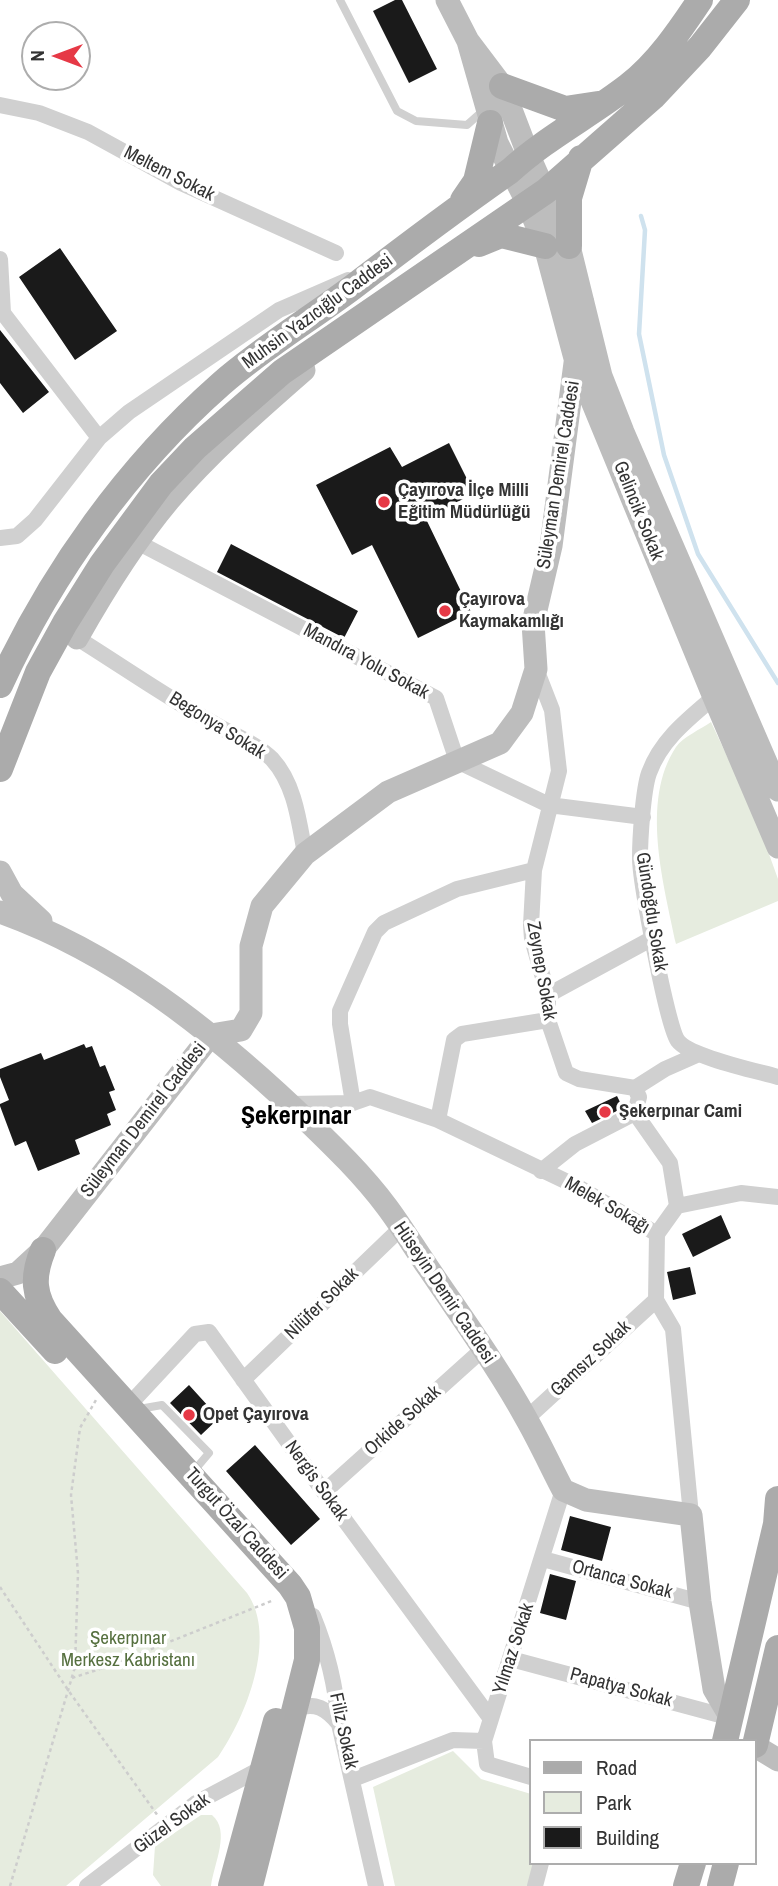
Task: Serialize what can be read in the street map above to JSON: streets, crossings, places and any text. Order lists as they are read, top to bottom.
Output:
{
  "streets": {
    "main road": ["Muhsin Yazıcığlu Caddesi", "Turgut Özal Caddesi"],
    "street": [
      "Meltem Sokak",
      "Süleyman Demirel Caddesi",
      "Gelincik Sokak",
      "Mandıra Yolu Sokak",
      "Begonya Sokak",
      "Gündoğdu Sokak",
      "Zeynep Sokak",
      "Melek Sokağı",
      "Hüseyin Demir Caddesi",
      "Nilüfer Sokak",
      "Gamsız Sokak",
      "Orkide Sokak",
      "Nergis Sokak",
      "Ortanca Sokak",
      "Yılmaz Sokak",
      "Papatya Sokak",
      "Filiz Sokak",
      "Güzel Sokak"
    ]
  },
  "crossings": [
    ["Muhsin Yazıcığlu Caddesi", "Gelincik Sokak"],
    ["Muhsin Yazıcığlu Caddesi", "Mandıra Yolu Sokak"],
    ["Muhsin Yazıcığlu Caddesi", "Begonya Sokak"],
    ["Süleyman Demirel Caddesi", "Gelincik Sokak"],
    ["Süleyman Demirel Caddesi", "Mandıra Yolu Sokak"],
    ["Süleyman Demirel Caddesi", "Begonya Sokak"],
    ["Süleyman Demirel Caddesi", "Zeynep Sokak"],
    ["Süleyman Demirel Caddesi", "Hüseyin Demir Caddesi"],
    ["Süleyman Demirel Caddesi", "Turgut Özal Caddesi"],
    ["Gelincik Sokak", "Gündoğdu Sokak"],
    ["Melek Sokağı", "Hüseyin Demir Caddesi"],
    ["Melek Sokağı", "Gamsız Sokak"],
    ["Hüseyin Demir Caddesi", "Nilüfer Sokak"],
    ["Hüseyin Demir Caddesi", "Gamsız Sokak"],
    ["Hüseyin Demir Caddesi", "Orkide Sokak"],
    ["Hüseyin Demir Caddesi", "Yılmaz Sokak"],
    ["Nilüfer Sokak", "Nergis Sokak"],
    ["Orkide Sokak", "Nergis Sokak"],
    ["Nergis Sokak", "Turgut Özal Caddesi"],
    ["Nergis Sokak", "Yılmaz Sokak"],
    ["Turgut Özal Caddesi", "Filiz Sokak"],
    ["Turgut Özal Caddesi", "Güzel Sokak"],
    ["Ortanca Sokak", "Yılmaz Sokak"],
    ["Yılmaz Sokak", "Papatya Sokak"]
  ],
  "districts": ["Şekerpınar"],
  "parks": ["Şekerpınar Merkesz Kabristanı"],
  "places": [
    "Çayırova İlçe Milli Eğitim Müdürlüğü",
    "Çayırova Kaymakamlığı",
    "Şekerpınar Cami",
    "Opet Çayırova"
  ],
  "legend": ["Road", "Park", "Building"],
  "north": "left"
}
